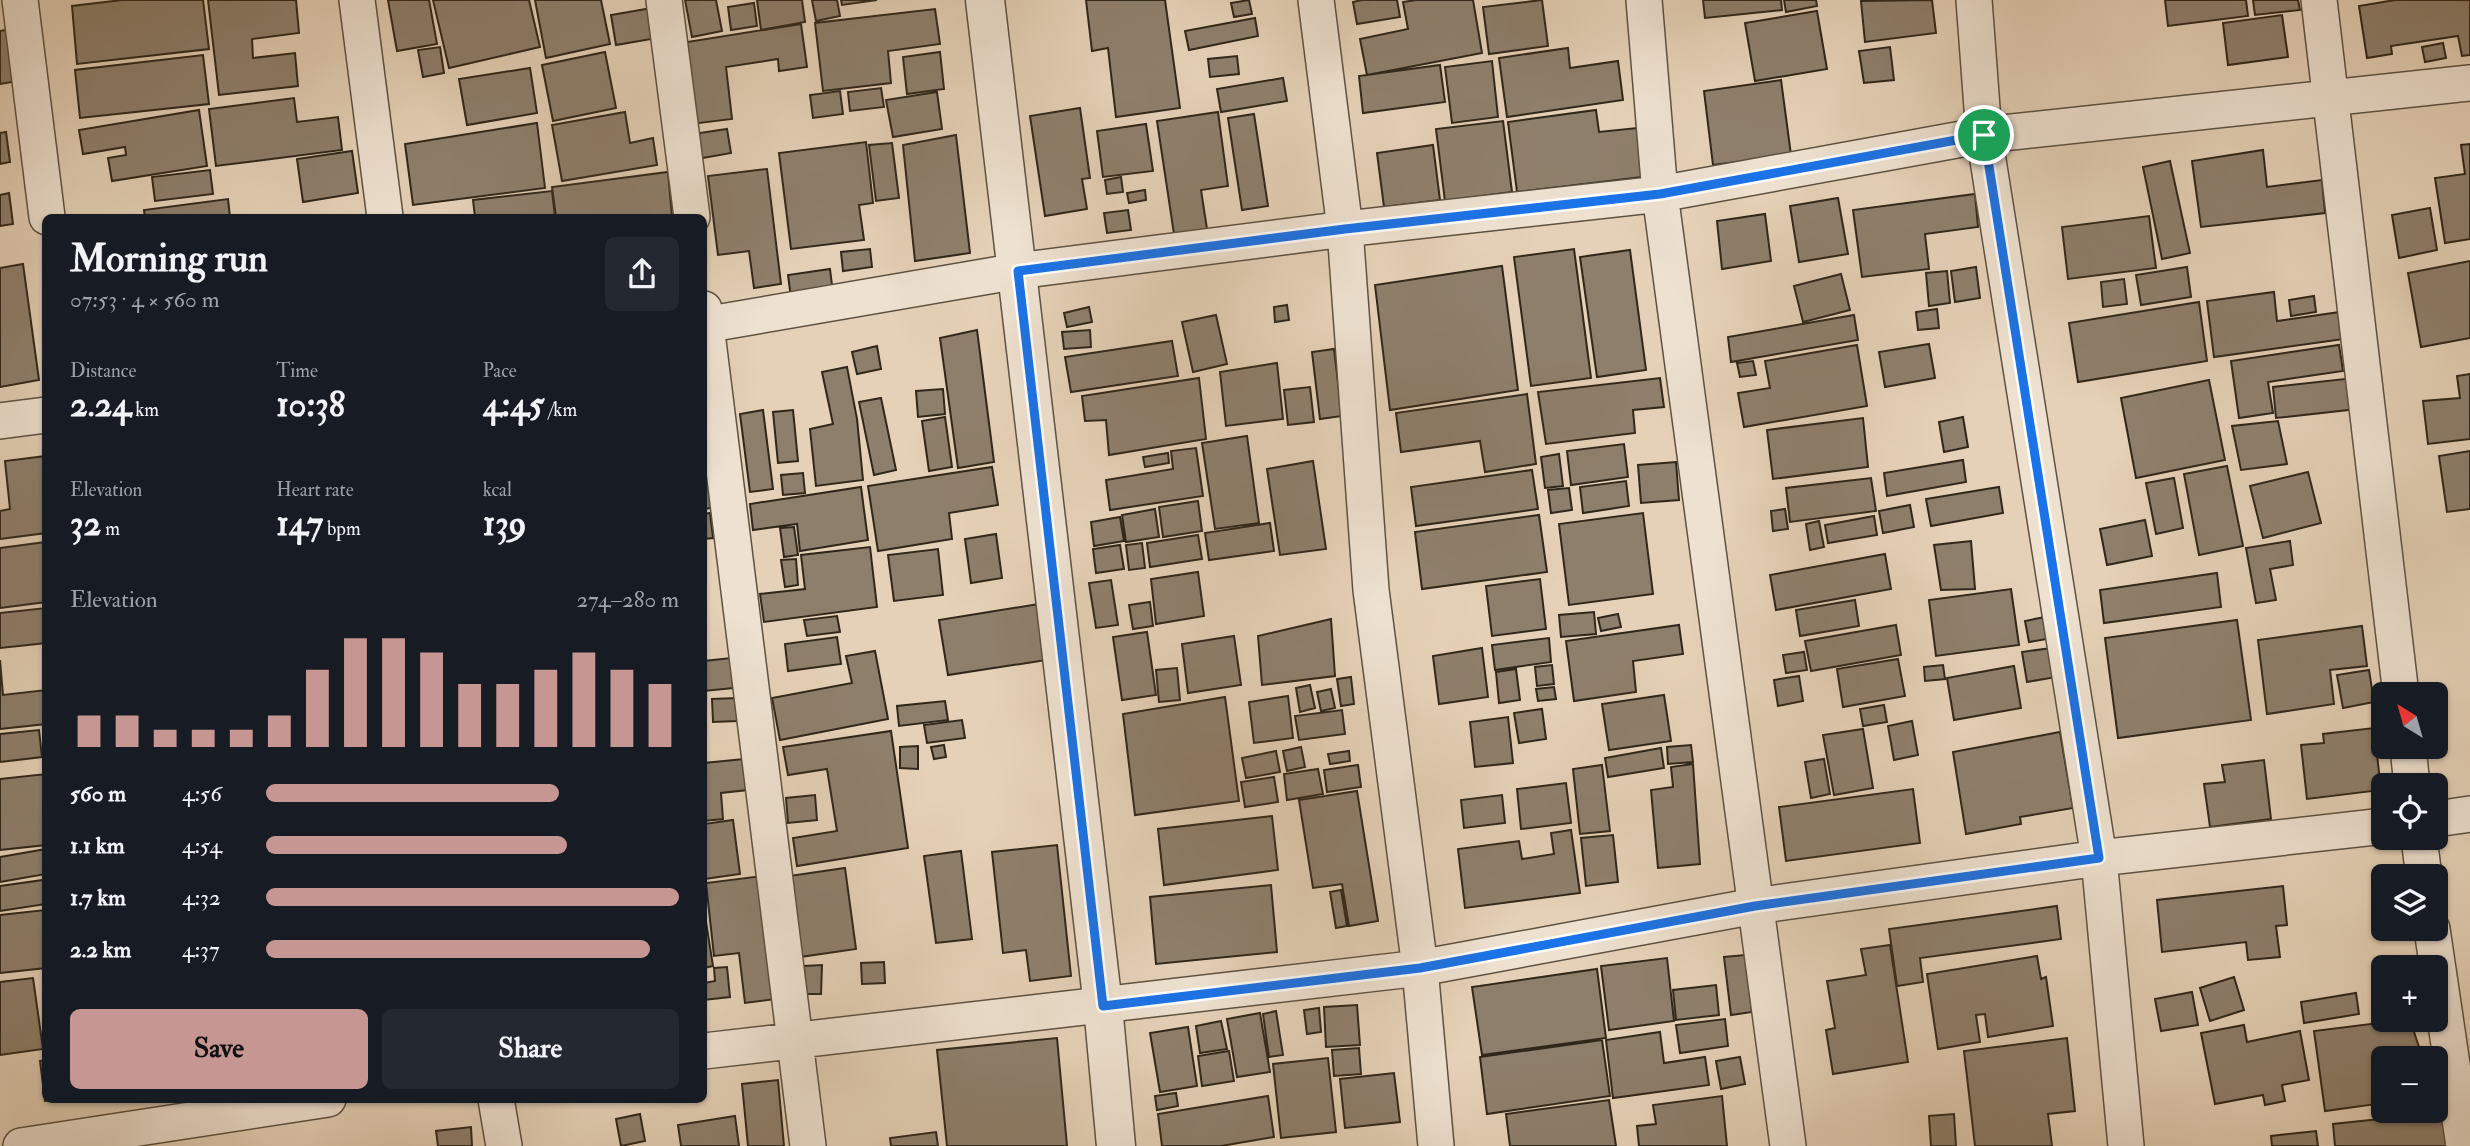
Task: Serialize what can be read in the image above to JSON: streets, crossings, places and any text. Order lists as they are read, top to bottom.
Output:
{
  "north": "top left",
  "page": {
    "heading": ["Morning run", "07:53 · 4 × 560 m"],
    "stats": [
      ["Distance", "2.24 km"],
      ["Time", "10:38"],
      ["Pace", "4:45 /km"],
      ["Elevation", "32 m"],
      ["Heart rate", "147 bpm"],
      ["kcal", "139"]
    ],
    "chart": ["Elevation", "274–280 m"],
    "map_buttons": ["+", "−"],
    "list": [
      {
        "name": "560 m",
        "note": "4:56"
      },
      {
        "name": "1.1 km",
        "note": "4:54"
      },
      {
        "name": "1.7 km",
        "note": "4:32"
      },
      {
        "name": "2.2 km",
        "note": "4:37"
      }
    ],
    "buttons": ["Save", "Share"]
  }
}
